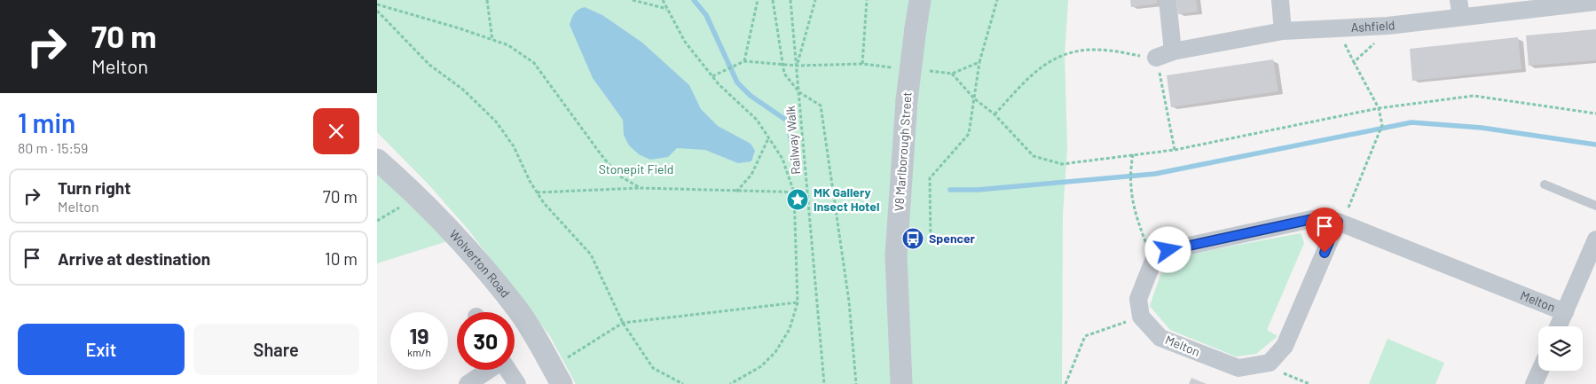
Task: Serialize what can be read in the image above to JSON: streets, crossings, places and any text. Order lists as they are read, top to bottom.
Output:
{
  "streets": {
    "street": [
      "Ashfield",
      "V8 Marlborough Street",
      "Wolverton Road",
      "Melton"
    ],
    "path": ["Railway Walk"]
  },
  "parks": ["Stonepit Field"],
  "places": {
    "place": ["MK Gallery Insect Hotel"],
    "bus stop": ["Spencer"]
  },
  "page": {
    "turn": ["70 m", "Melton"],
    "heading": ["1 min", "80 m · 15:59"],
    "list": [
      {
        "name": "Turn right",
        "note": "Melton",
        "value": "70 m"
      },
      {
        "name": "Arrive at destination",
        "value": "10 m"
      }
    ],
    "speed": "19 km/h",
    "limit": "30",
    "buttons": ["Exit", "Share"]
  }
}
